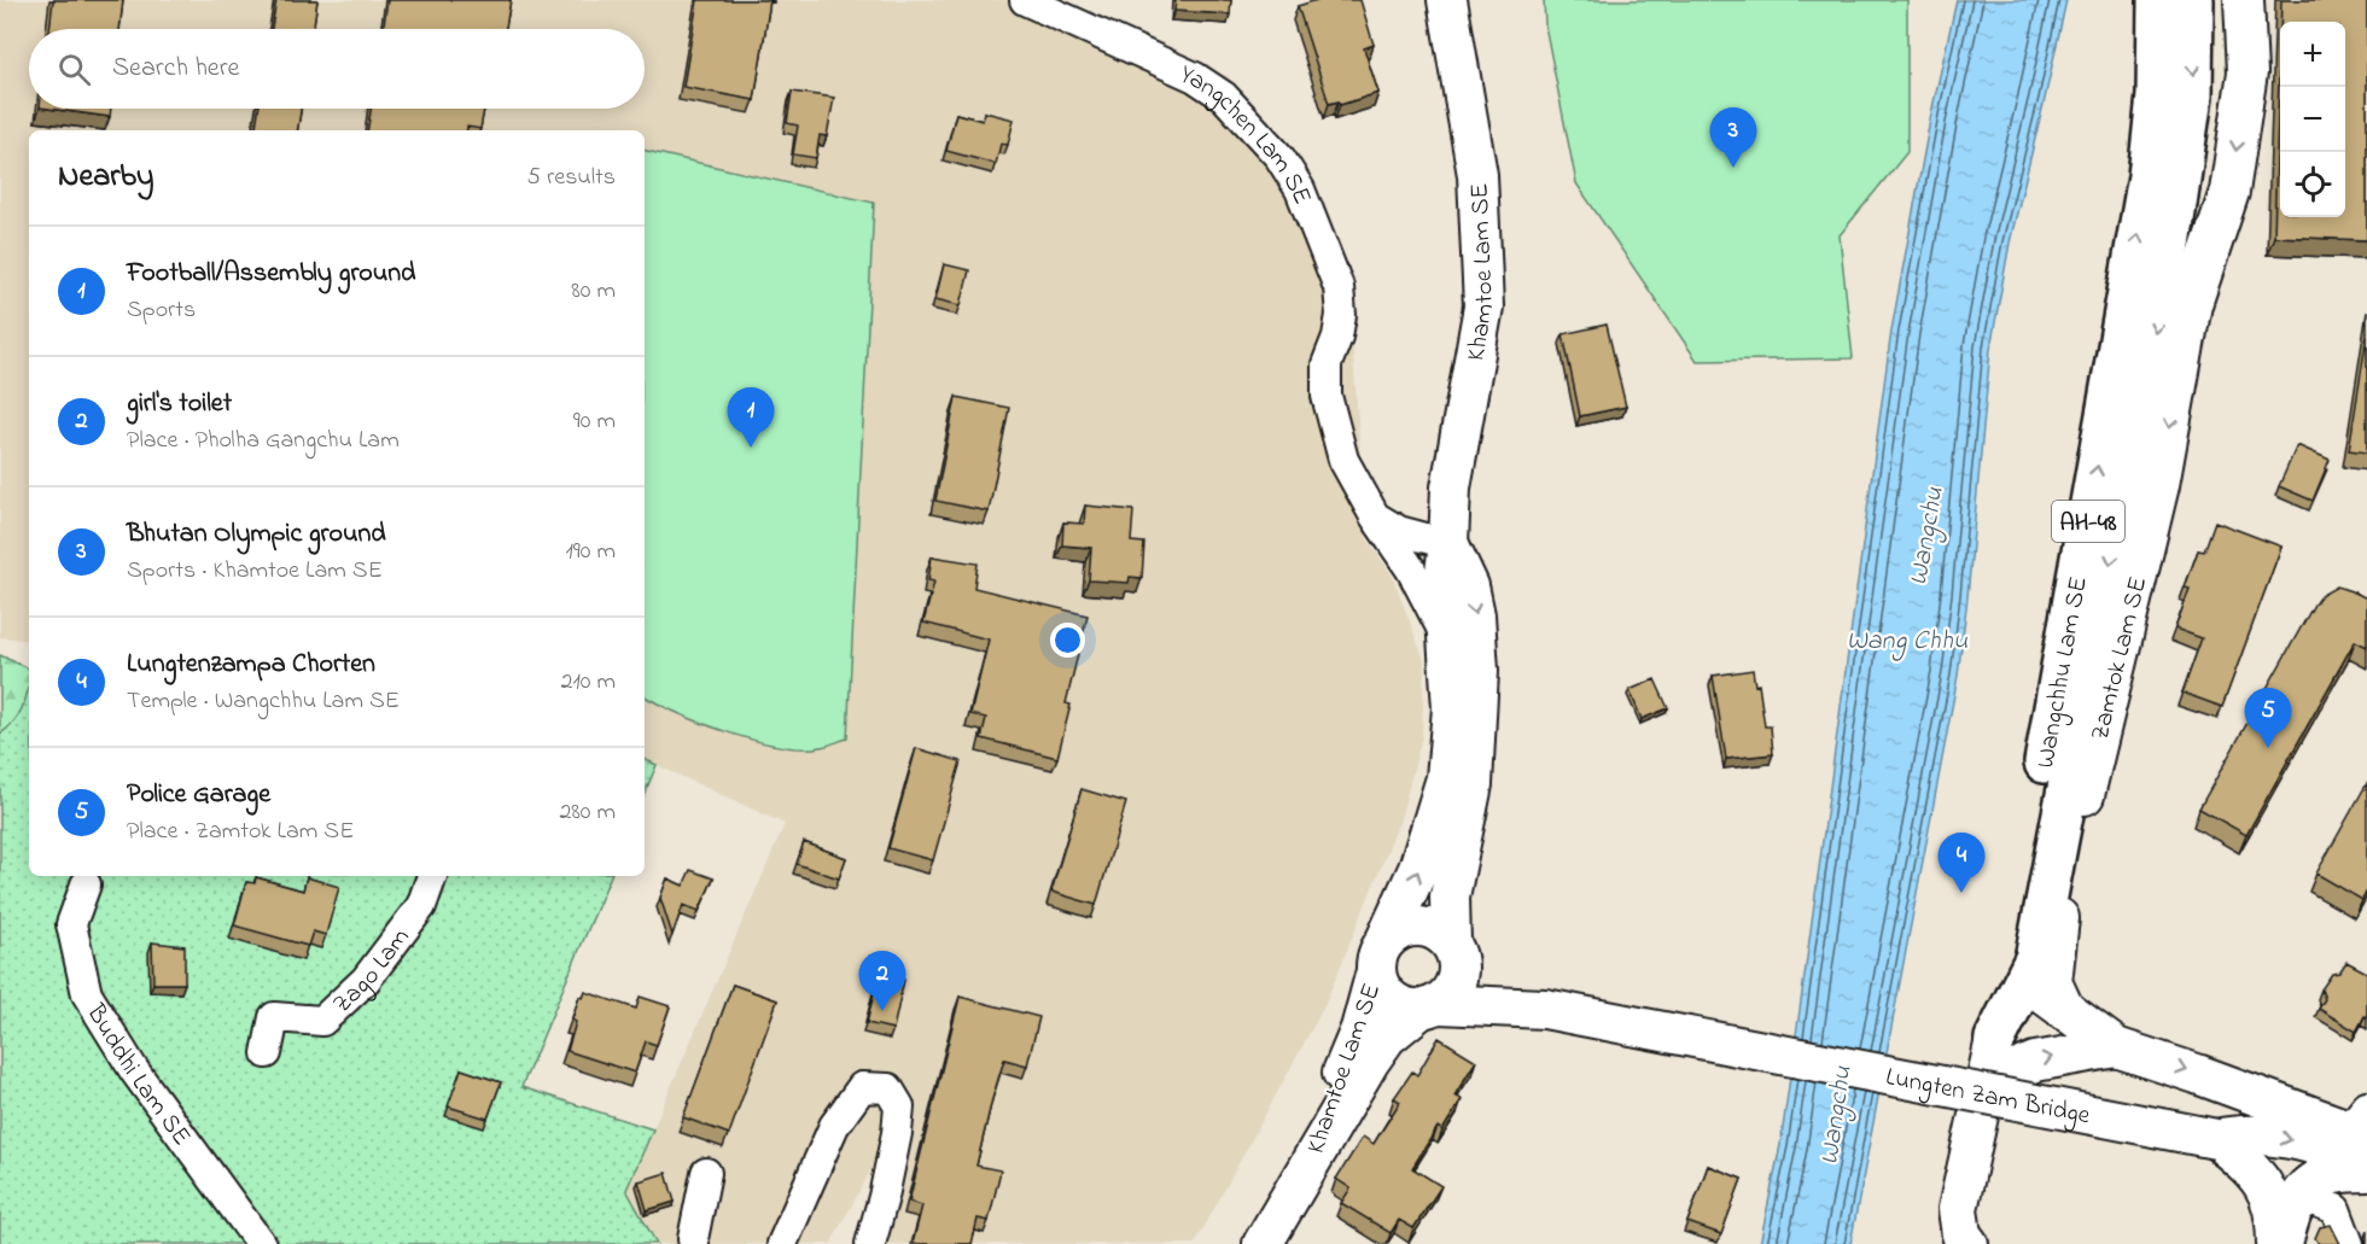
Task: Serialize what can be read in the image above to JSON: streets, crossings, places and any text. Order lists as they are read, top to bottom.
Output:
{
  "streets": {
    "highway": ["AH-48", "Wangchhu Lam SE"],
    "main road": ["Khamtoe Lam SE", "Zamtok Lam SE", "Lungten Zam Bridge"],
    "street": ["Yangchen Lam SE", "Zago Lam", "Buddhi Lam SE"]
  },
  "crossings": [
    ["Zamtok Lam SE", "Wangchhu Lam SE"]
  ],
  "one_way": ["Zamtok Lam SE"],
  "water": ["Wangchu", "Wang Chhu"],
  "page": {
    "map_buttons": ["+", "−"],
    "search": "Search here",
    "pins": [
      "3",
      "1",
      "5",
      "4",
      "2"
    ],
    "heading": ["Nearby", "5 results"],
    "list": [
      {
        "mark": "1",
        "name": "Football/Assembly ground",
        "note": "Sports",
        "value": "80 m"
      },
      {
        "mark": "2",
        "name": "girl's toilet",
        "note": "Place · Pholha Gangchu Lam",
        "value": "90 m"
      },
      {
        "mark": "3",
        "name": "Bhutan Olympic ground",
        "note": "Sports · Khamtoe Lam SE",
        "value": "190 m"
      },
      {
        "mark": "4",
        "name": "Lungtenzampa Chorten",
        "note": "Temple · Wangchhu Lam SE",
        "value": "210 m"
      },
      {
        "mark": "5",
        "name": "Police Garage",
        "note": "Place · Zamtok Lam SE",
        "value": "280 m"
      }
    ]
  }
}
